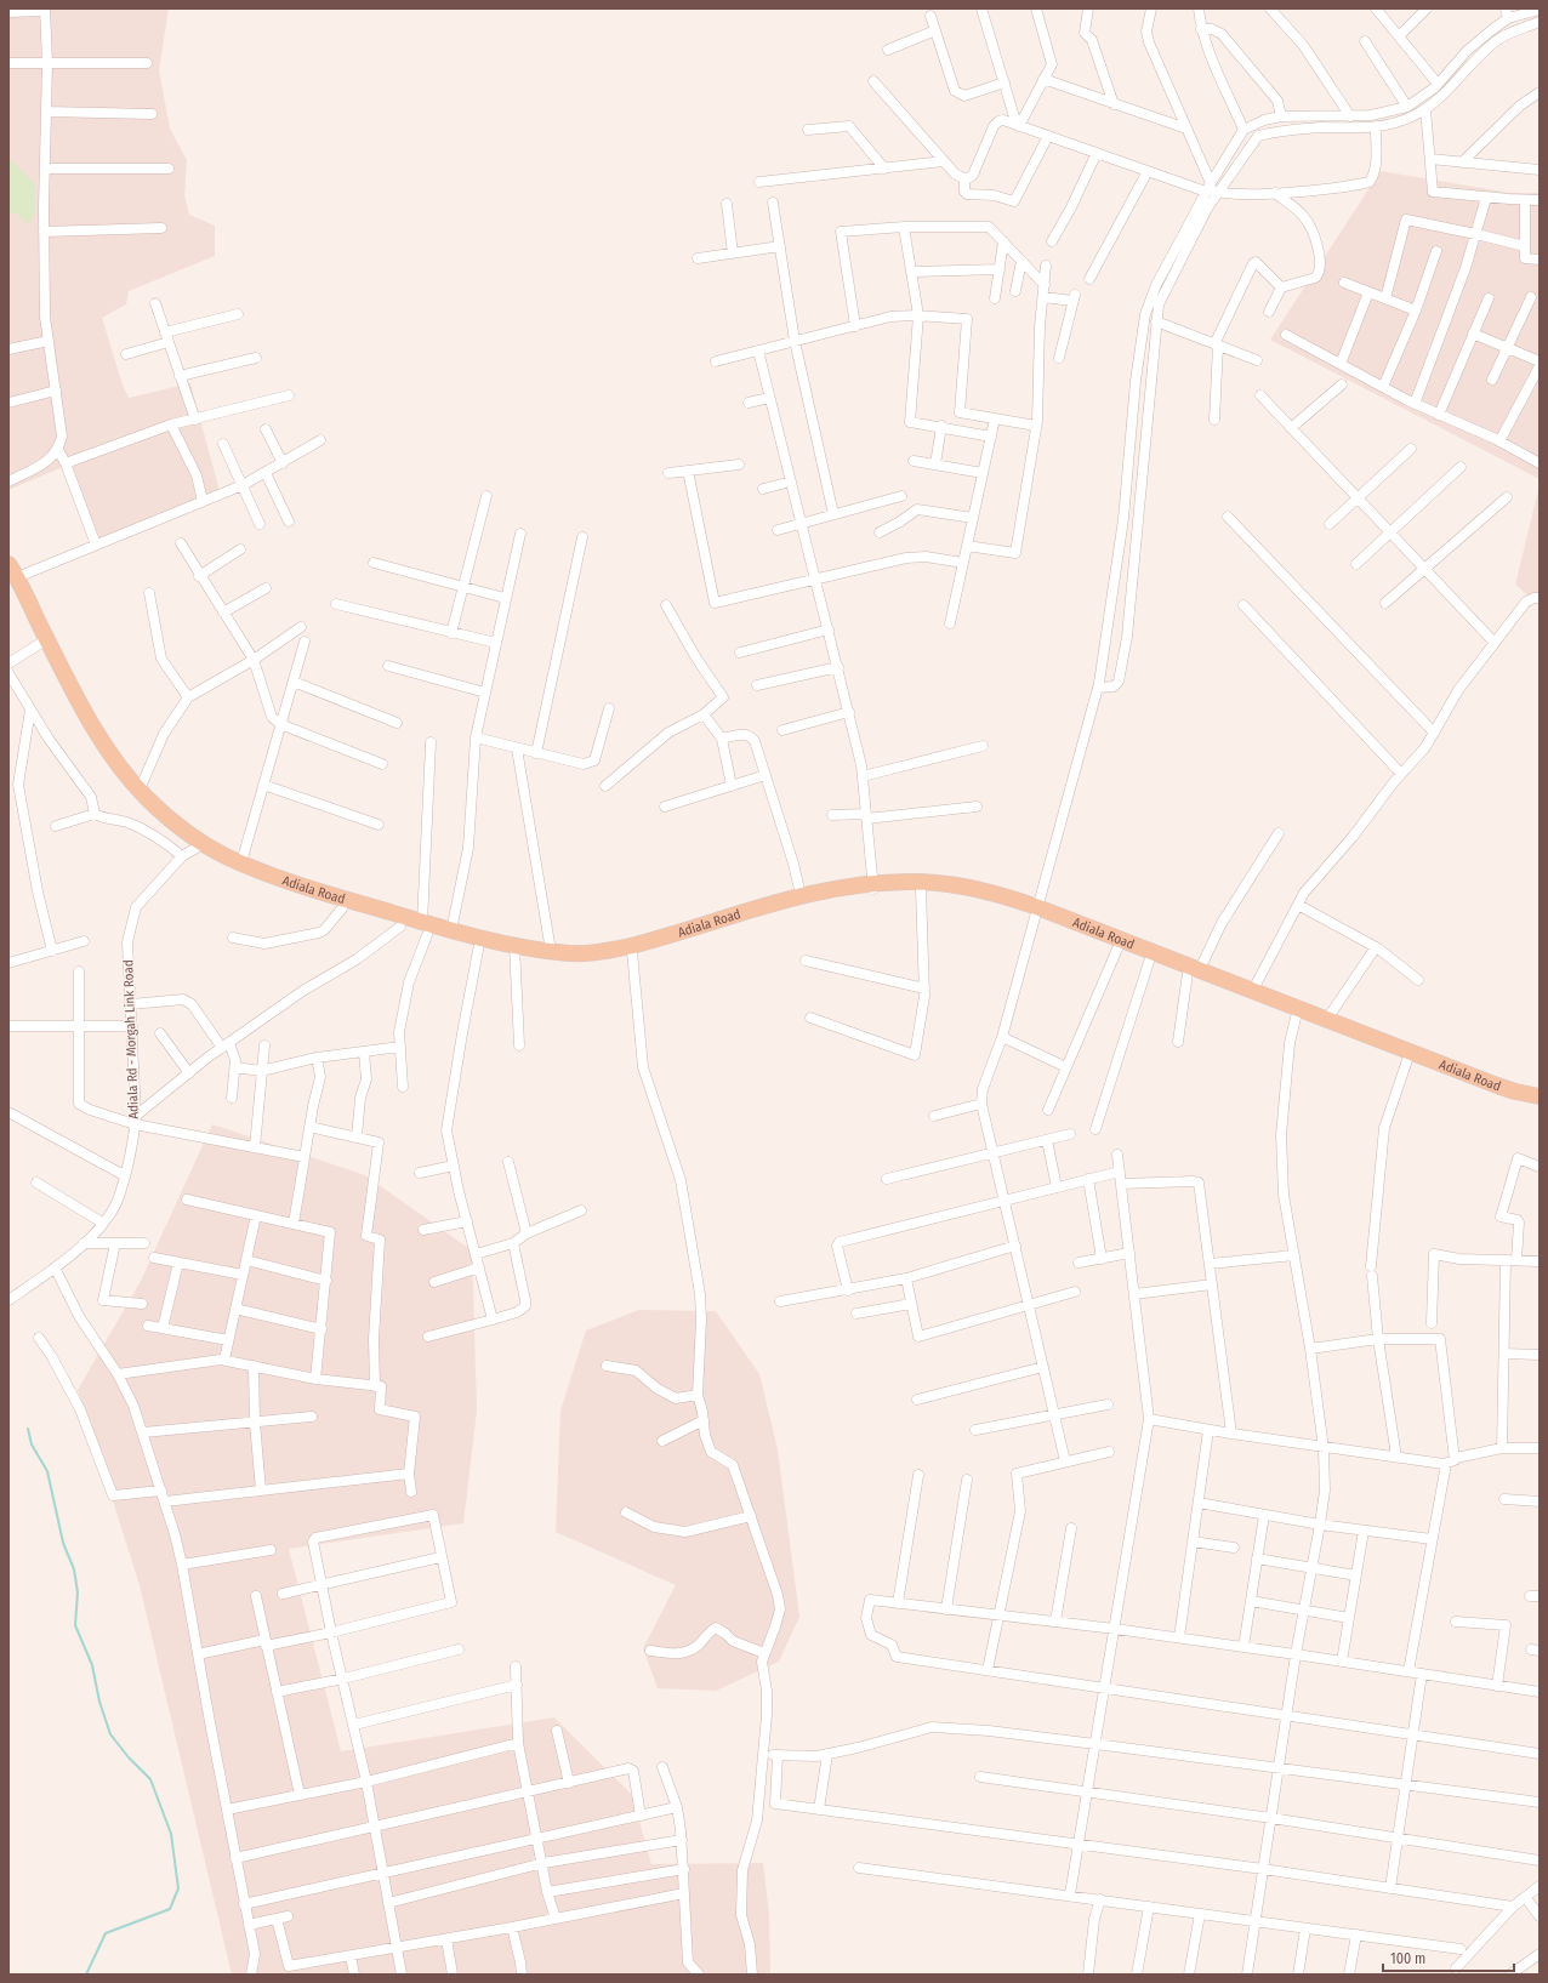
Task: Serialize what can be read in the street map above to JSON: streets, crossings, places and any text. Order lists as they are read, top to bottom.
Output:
{
  "streets": {
    "main road": ["Adiala Road"],
    "street": ["Adiala Rd - Morgah Link Road"]
  },
  "crossings": [
    ["Adiala Road", "Adiala Rd - Morgah Link Road"]
  ],
  "scale_bar": "100 m"
}
